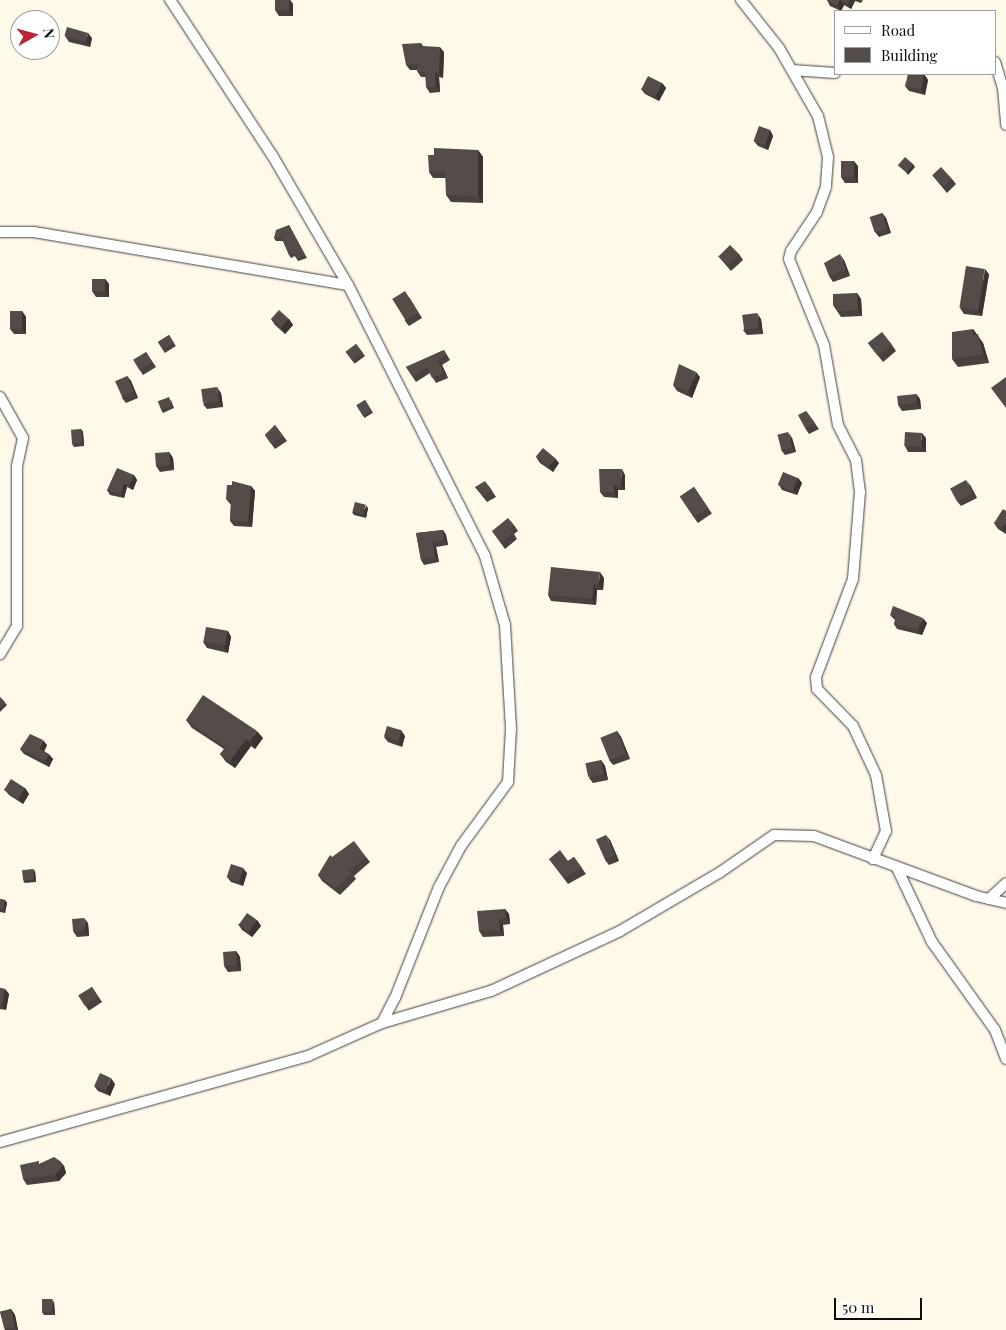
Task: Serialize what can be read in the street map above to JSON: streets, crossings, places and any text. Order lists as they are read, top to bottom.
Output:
{
  "legend": ["Road", "Building"],
  "scale_bar": "50 m",
  "north": "right"
}
